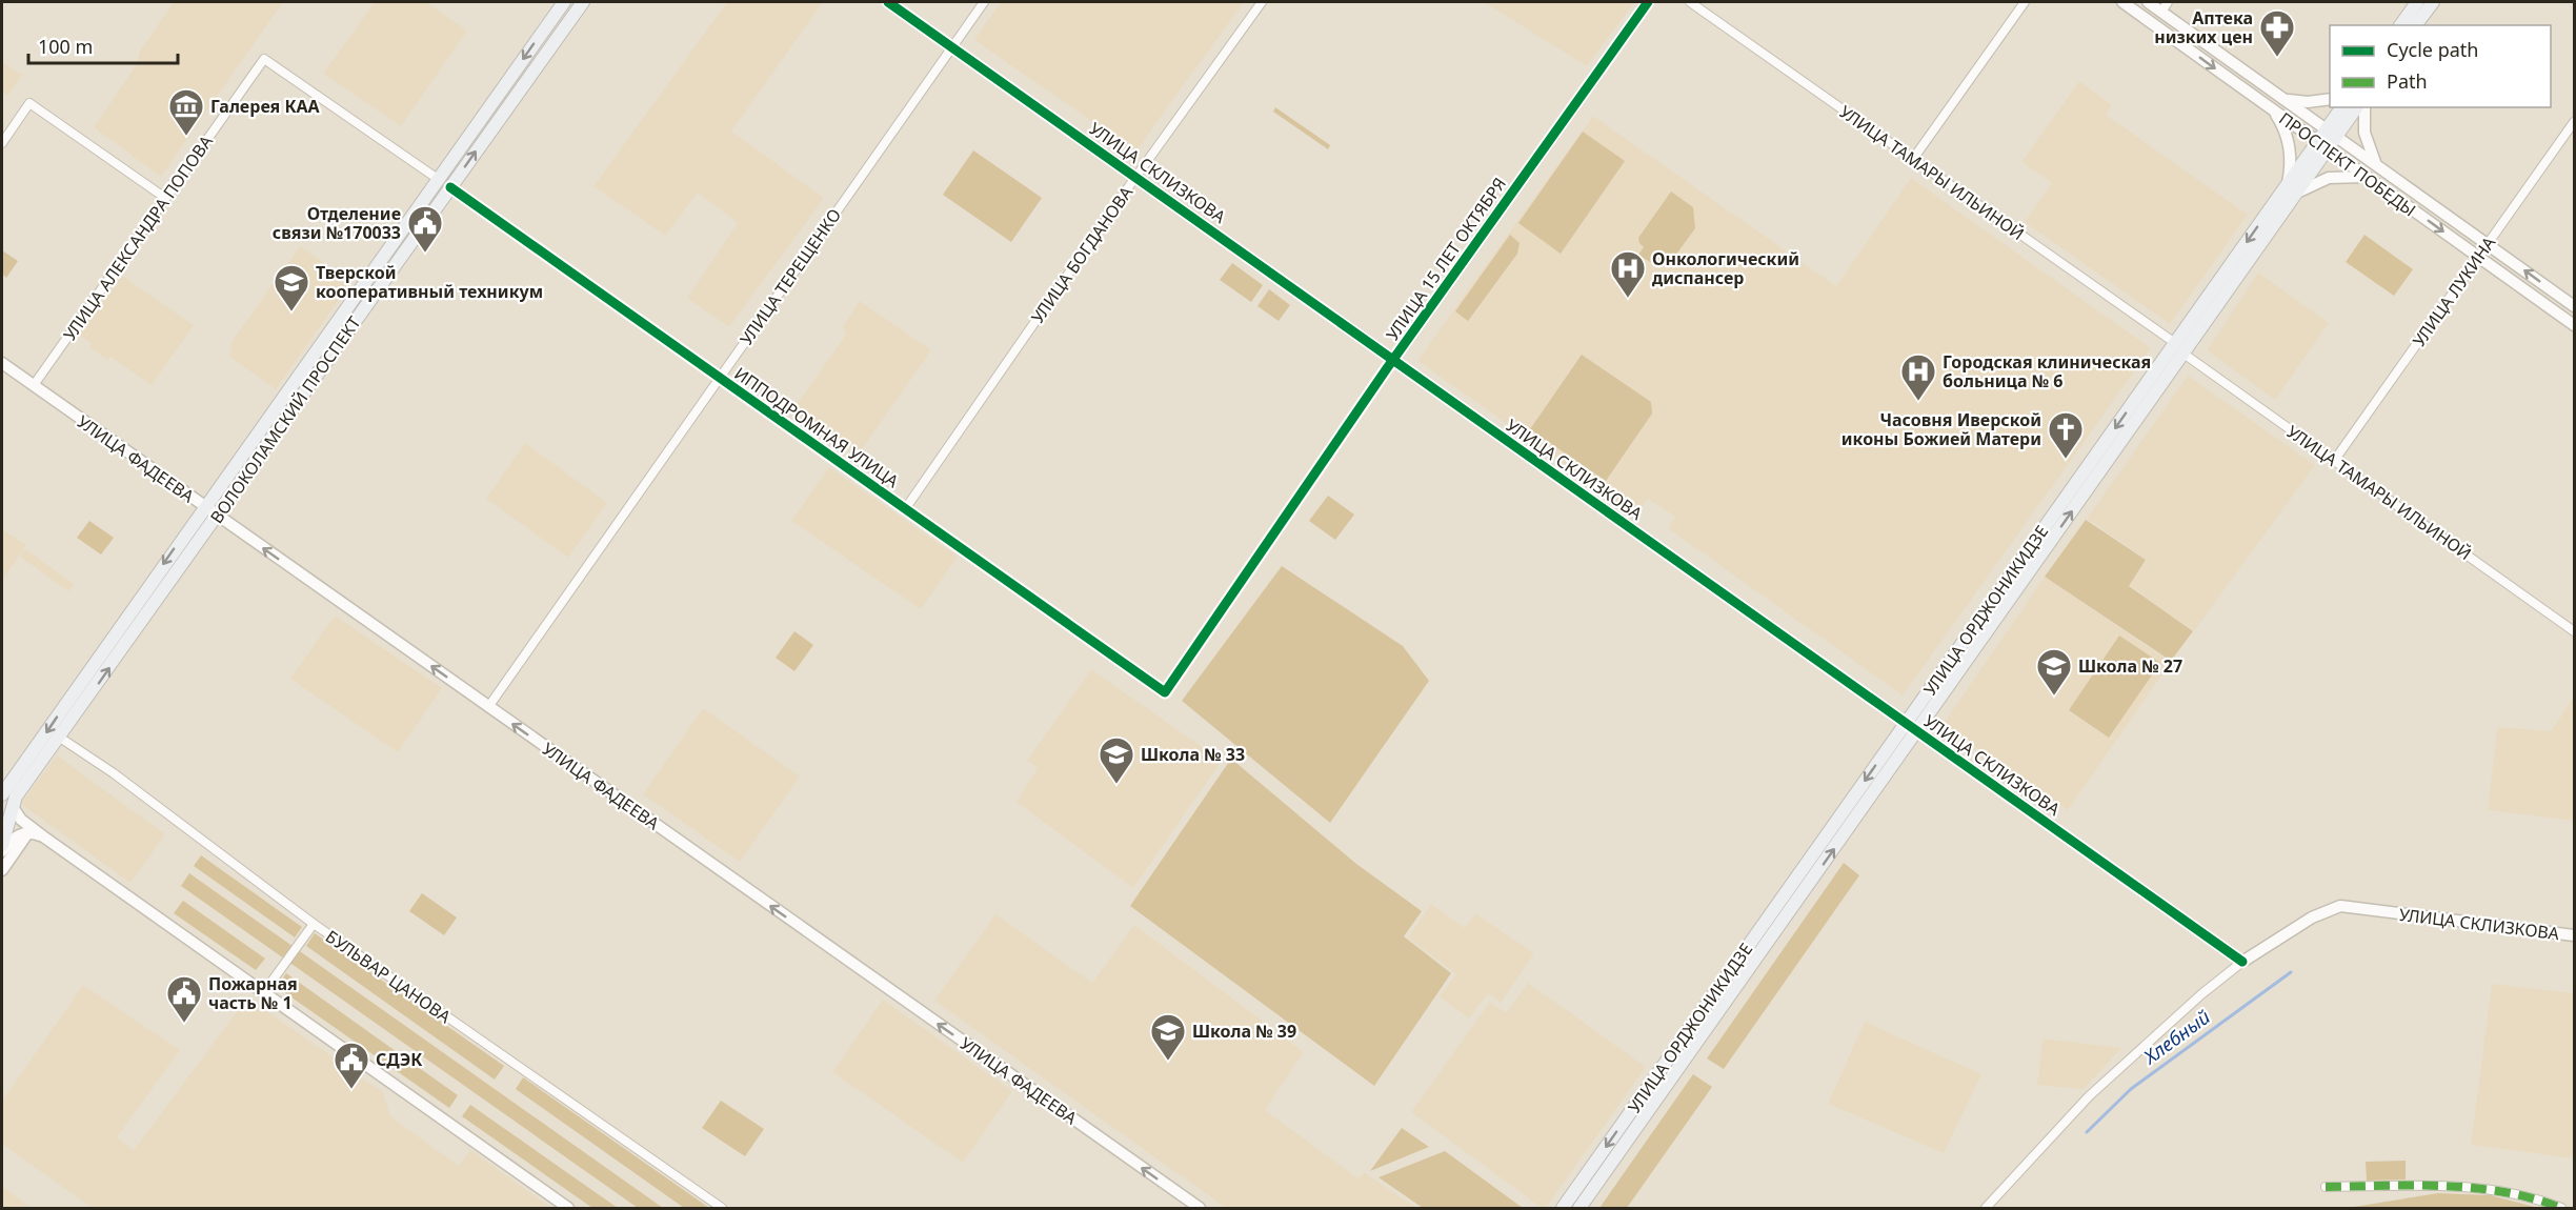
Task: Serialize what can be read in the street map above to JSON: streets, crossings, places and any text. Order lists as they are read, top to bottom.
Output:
{
  "streets": {
    "main road": ["ВОЛОКОЛАМСКИЙ ПРОСПЕКТ", "УЛИЦА ОРДЖОНИКИДЗЕ"],
    "street": [
      "ПРОСПЕКТ ПОБЕДЫ",
      "УЛИЦА СКЛИЗКОВА",
      "УЛИЦА ТАМАРЫ ИЛЬИНОЙ",
      "УЛИЦА АЛЕКСАНДРА ПОПОВА",
      "УЛИЦА БОГДАНОВА",
      "УЛИЦА 15 ЛЕТ ОКТЯБРЯ",
      "УЛИЦА ТЕРЕЩЕНКО",
      "УЛИЦА ЛУКИНА",
      "ИППОДРОМНАЯ УЛИЦА",
      "УЛИЦА ФАДЕЕВА",
      "БУЛЬВАР ЦАНОВА"
    ]
  },
  "crossings": [
    ["ПРОСПЕКТ ПОБЕДЫ", "УЛИЦА ЛУКИНА"],
    ["ПРОСПЕКТ ПОБЕДЫ", "УЛИЦА ОРДЖОНИКИДЗЕ"],
    ["УЛИЦА СКЛИЗКОВА", "УЛИЦА БОГДАНОВА"],
    ["УЛИЦА СКЛИЗКОВА", "УЛИЦА 15 ЛЕТ ОКТЯБРЯ"],
    ["УЛИЦА СКЛИЗКОВА", "УЛИЦА ТЕРЕЩЕНКО"],
    ["УЛИЦА СКЛИЗКОВА", "УЛИЦА ОРДЖОНИКИДЗЕ"],
    ["УЛИЦА ТАМАРЫ ИЛЬИНОЙ", "УЛИЦА ЛУКИНА"],
    ["УЛИЦА ТАМАРЫ ИЛЬИНОЙ", "УЛИЦА ОРДЖОНИКИДЗЕ"],
    ["УЛИЦА АЛЕКСАНДРА ПОПОВА", "ВОЛОКОЛАМСКИЙ ПРОСПЕКТ"],
    ["УЛИЦА АЛЕКСАНДРА ПОПОВА", "УЛИЦА ФАДЕЕВА"],
    ["УЛИЦА БОГДАНОВА", "ИППОДРОМНАЯ УЛИЦА"],
    ["УЛИЦА 15 ЛЕТ ОКТЯБРЯ", "ИППОДРОМНАЯ УЛИЦА"],
    ["УЛИЦА ТЕРЕЩЕНКО", "ИППОДРОМНАЯ УЛИЦА"],
    ["УЛИЦА ТЕРЕЩЕНКО", "УЛИЦА ФАДЕЕВА"],
    ["ВОЛОКОЛАМСКИЙ ПРОСПЕКТ", "ИППОДРОМНАЯ УЛИЦА"],
    ["ВОЛОКОЛАМСКИЙ ПРОСПЕКТ", "УЛИЦА ФАДЕЕВА"],
    ["ВОЛОКОЛАМСКИЙ ПРОСПЕКТ", "БУЛЬВАР ЦАНОВА"]
  ],
  "one_way": ["УЛИЦА ФАДЕЕВА"],
  "water": ["Хлебный"],
  "places": {
    "pharmacy": ["Аптека низких цен"],
    "museum": ["Галерея КАА"],
    "public building": ["Отделение связи №170033", "Пожарная часть № 1", "СДЭК"],
    "hospital": ["Онкологический диспансер", "Городская клиническая больница № 6"],
    "school or university": [
      "Тверской кооперативный техникум",
      "Школа № 27",
      "Школа № 33",
      "Школа № 39"
    ],
    "church": ["Часовня Иверской иконы Божией Матери"]
  },
  "legend": ["Cycle path", "Path"],
  "scale_bar": "100 m"
}
